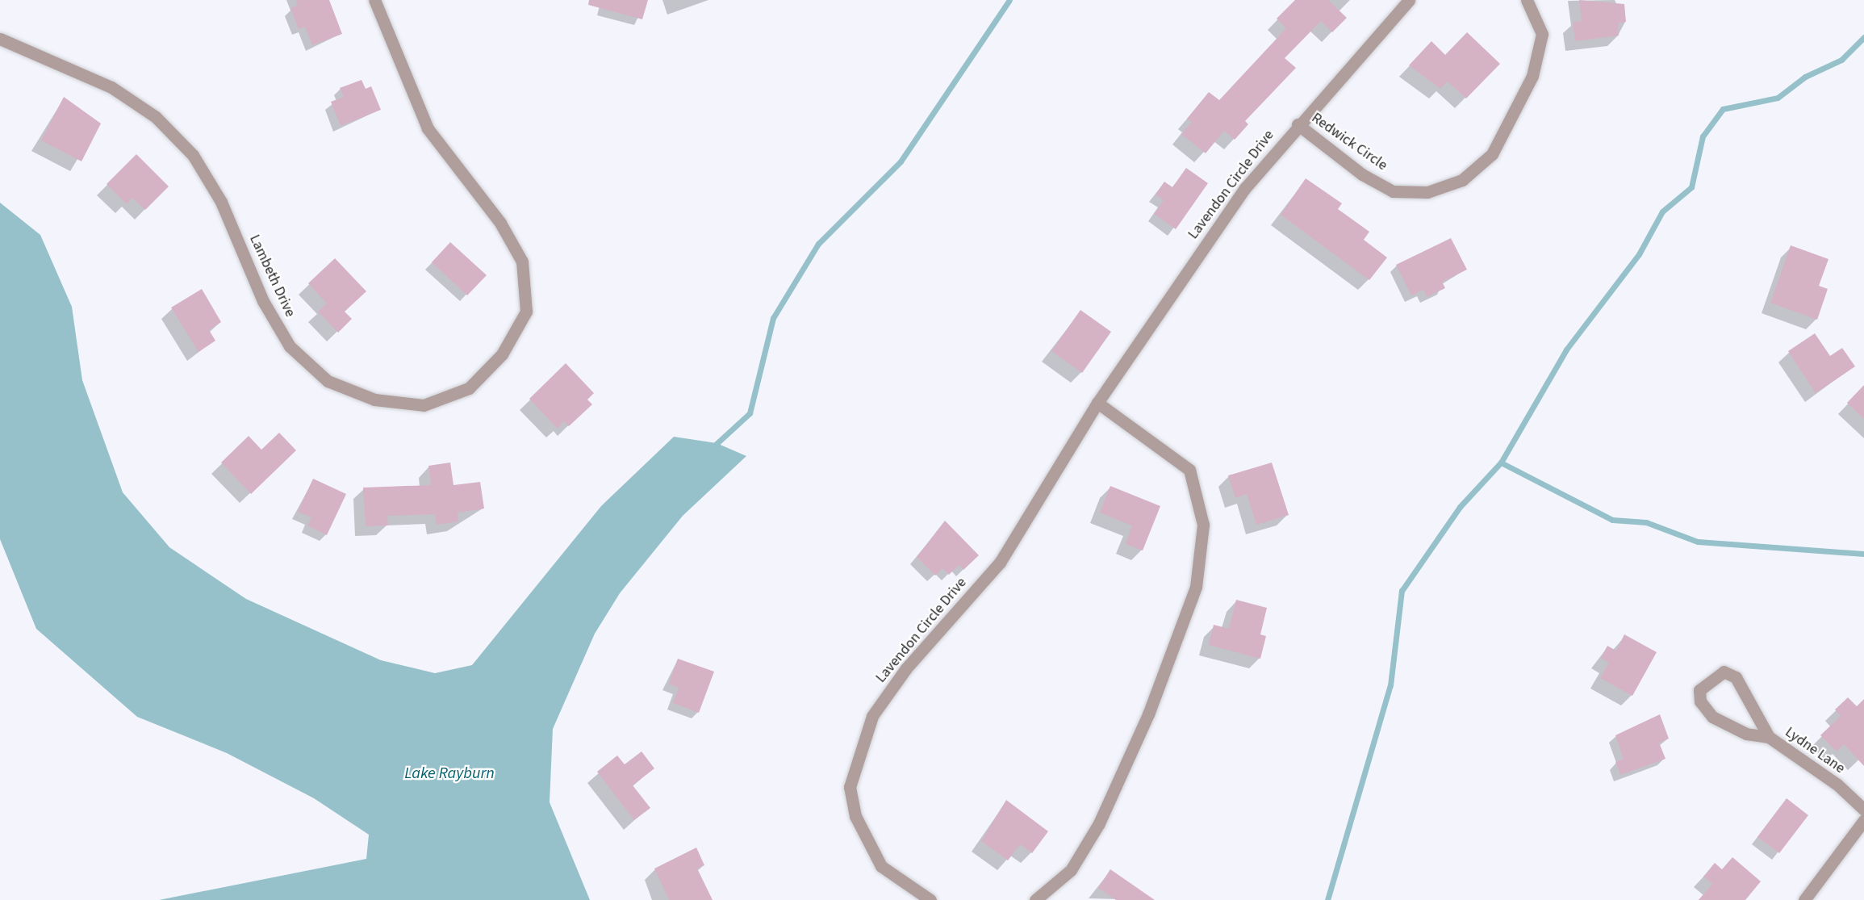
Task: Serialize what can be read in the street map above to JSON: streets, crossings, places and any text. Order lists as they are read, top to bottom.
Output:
{
  "streets": {
    "street": [
      "Redwick Circle",
      "Lavendon Circle Drive",
      "Lambeth Drive",
      "Lydne Lane"
    ]
  },
  "crossings": [
    ["Redwick Circle", "Lavendon Circle Drive"]
  ],
  "water": ["Lake Rayburn"]
}
